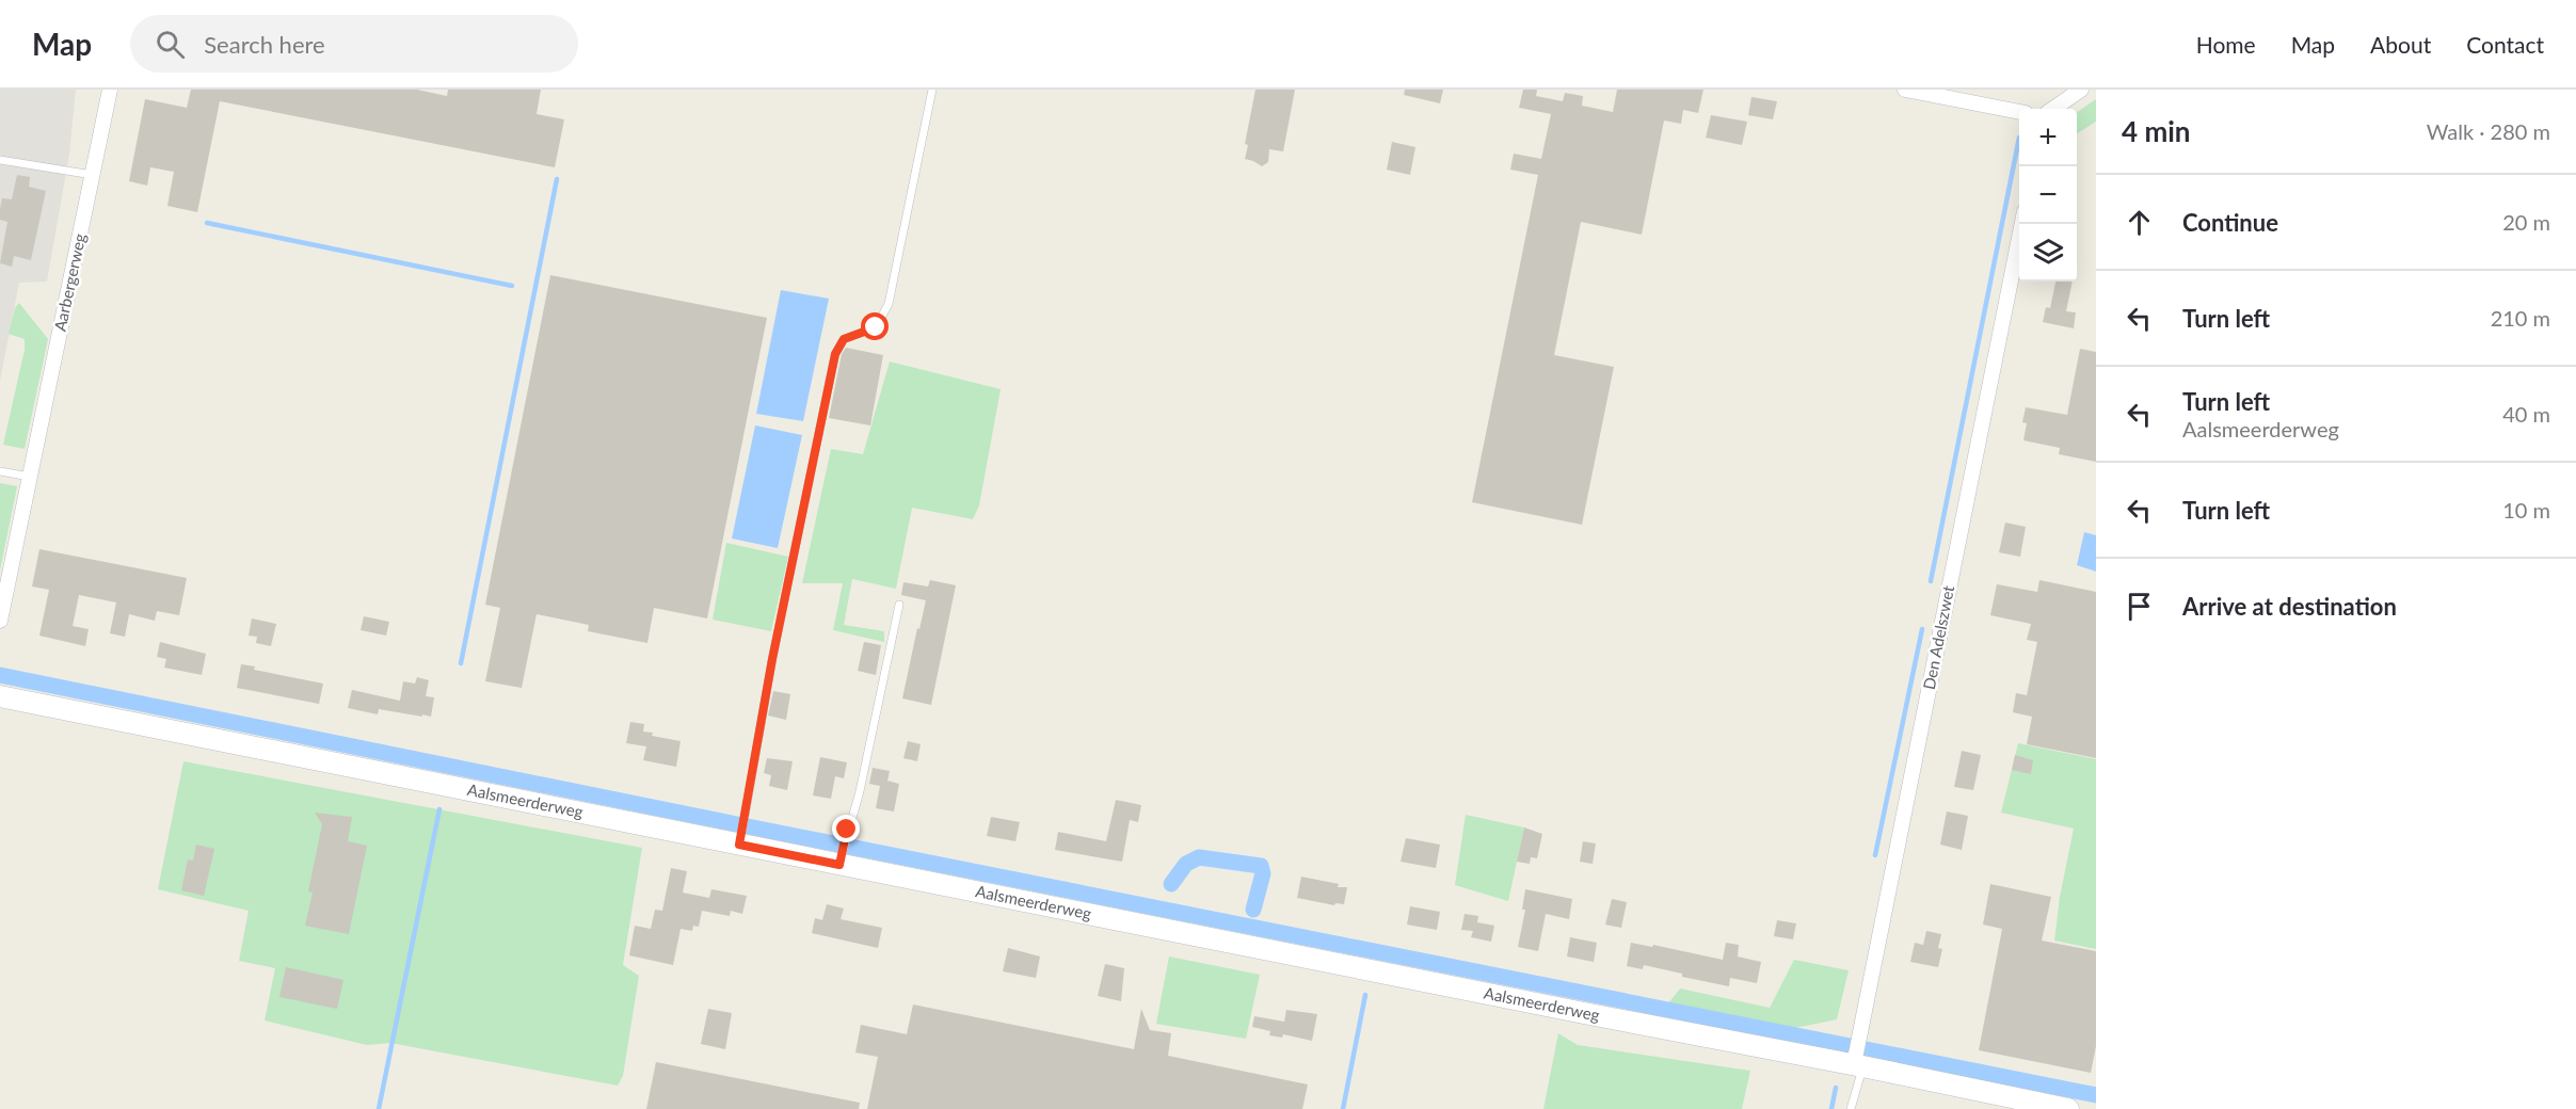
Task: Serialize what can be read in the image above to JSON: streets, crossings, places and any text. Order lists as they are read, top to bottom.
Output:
{
  "streets": {
    "street": ["Aarbergerweg", "Den Adelszwet", "Aalsmeerderweg"]
  },
  "crossings": [
    ["Den Adelszwet", "Aalsmeerderweg"]
  ],
  "page": {
    "header": "Map",
    "search": "Search here",
    "nav": [
      "Home",
      "Map",
      "About",
      "Contact"
    ],
    "heading": ["4 min", "Walk · 280 m"],
    "map_buttons": ["+", "−"],
    "list": [
      ["Continue", "20 m"],
      ["Turn left", "210 m"],
      ["Turn left", "Aalsmeerderweg", "40 m"],
      ["Turn left", "10 m"],
      "Arrive at destination"
    ]
  }
}
